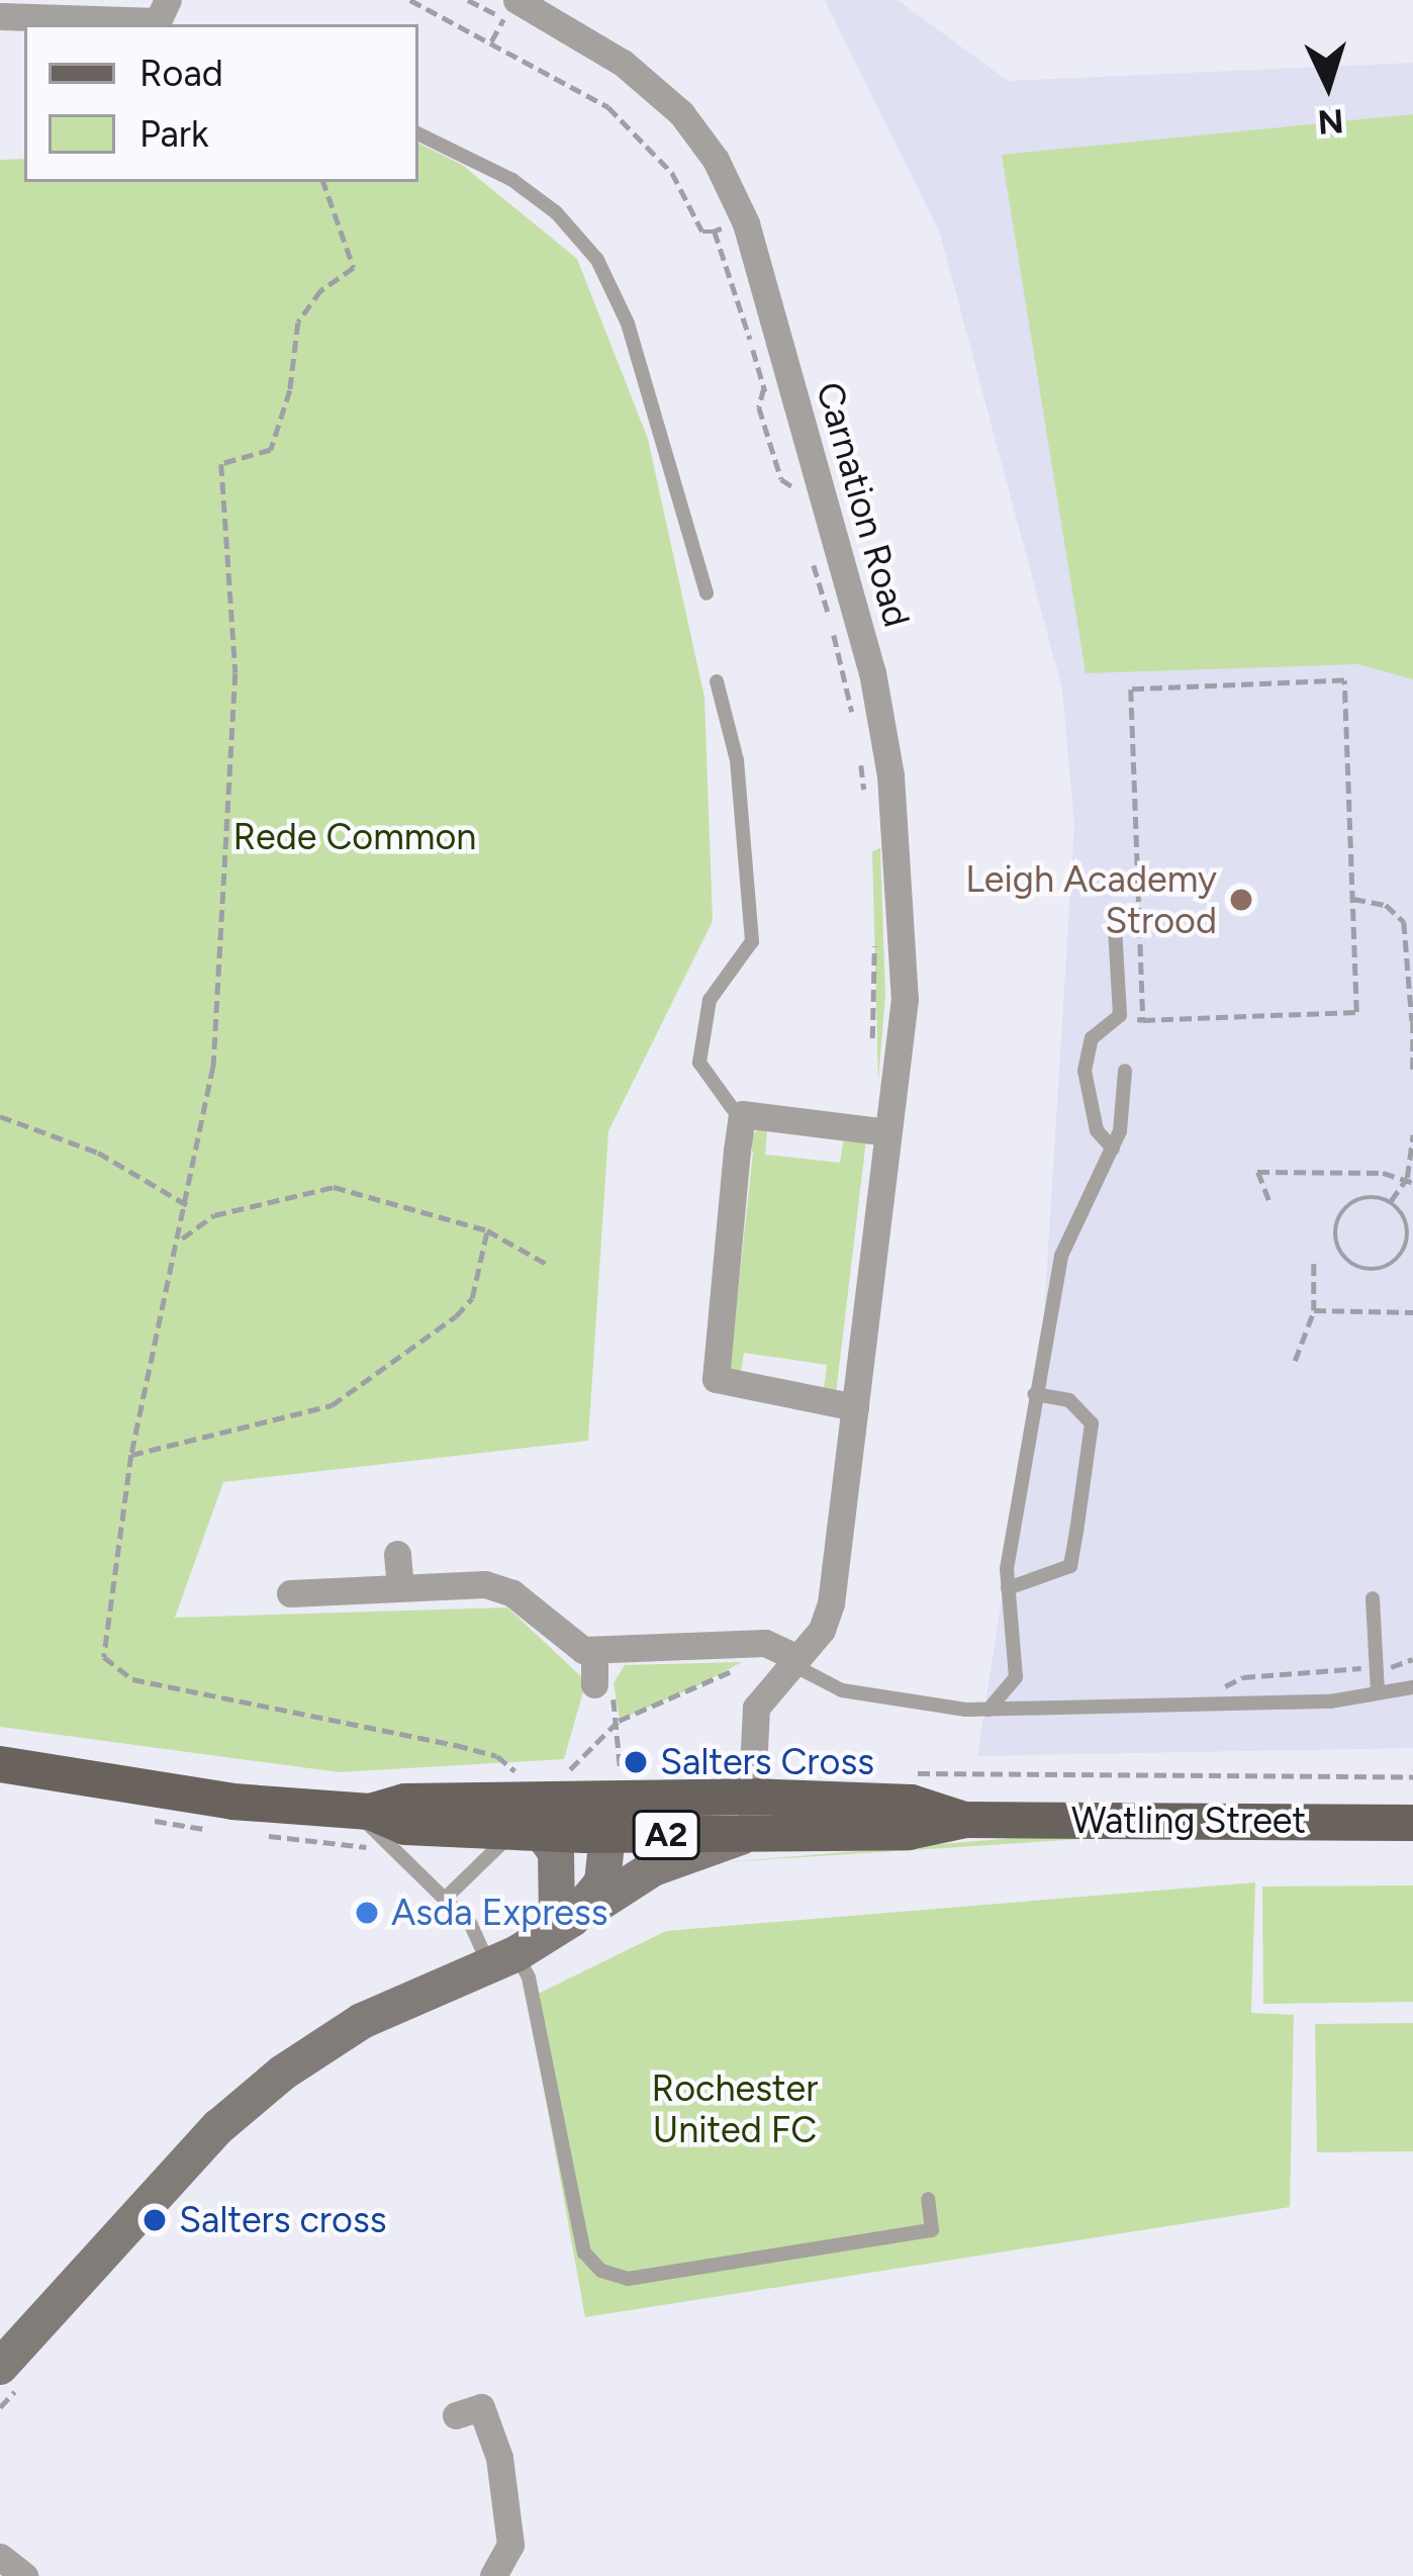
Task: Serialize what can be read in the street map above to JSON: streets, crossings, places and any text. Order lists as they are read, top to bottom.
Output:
{
  "streets": {
    "main road": ["Watling Street", "A2"],
    "street": ["Carnation Road"]
  },
  "crossings": [
    ["Carnation Road", "Watling Street"],
    ["Watling Street", "A2"]
  ],
  "parks": ["Rede Common", "Rochester United FC"],
  "places": [
    "Leigh Academy Strood",
    "Salters Cross",
    "Asda Express",
    "Salters cross"
  ],
  "legend": ["Road", "Park"],
  "north": "bottom"
}
